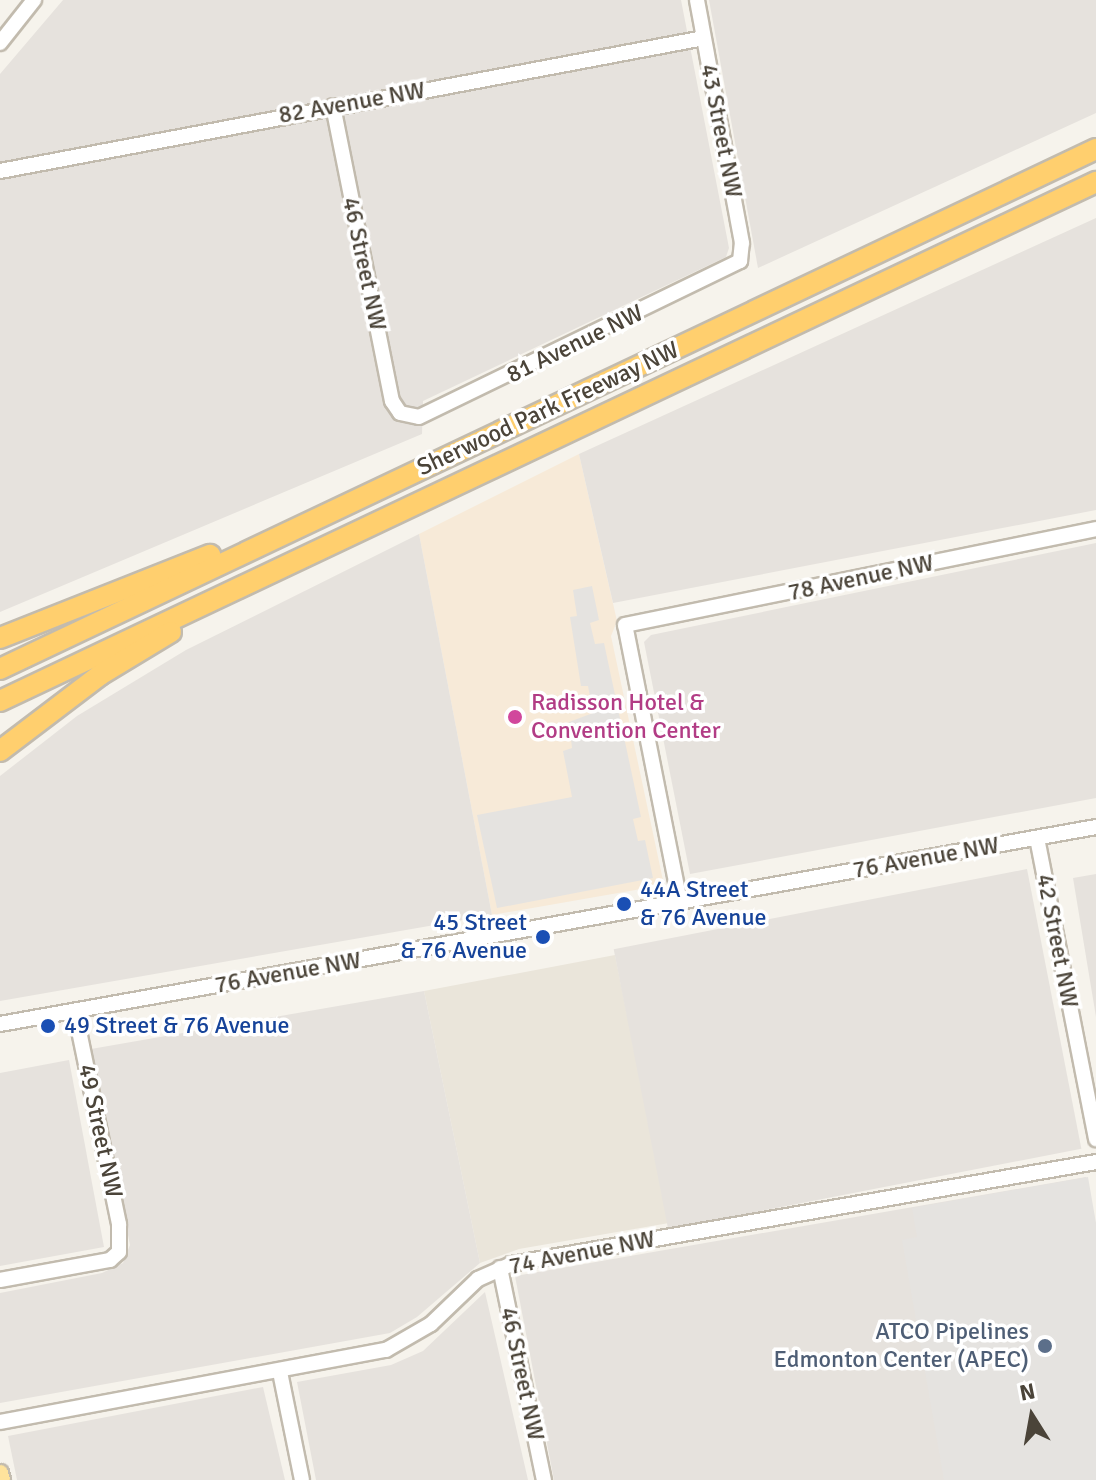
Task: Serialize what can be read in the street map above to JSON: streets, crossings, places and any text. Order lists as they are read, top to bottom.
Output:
{
  "streets": {
    "highway": ["Sherwood Park Freeway NW"],
    "street": [
      "82 Avenue NW",
      "43 Street NW",
      "46 Street NW",
      "81 Avenue NW",
      "78 Avenue NW",
      "76 Avenue NW",
      "42 Street NW",
      "49 Street NW",
      "74 Avenue NW"
    ]
  },
  "crossings": [
    ["82 Avenue NW", "43 Street NW"],
    ["82 Avenue NW", "46 Street NW"],
    ["43 Street NW", "81 Avenue NW"],
    ["46 Street NW", "81 Avenue NW"],
    ["46 Street NW", "74 Avenue NW"],
    ["78 Avenue NW", "76 Avenue NW"],
    ["76 Avenue NW", "42 Street NW"],
    ["76 Avenue NW", "49 Street NW"]
  ],
  "places": [
    "Radisson Hotel & Convention Center",
    "44A Street & 76 Avenue",
    "45 Street & 76 Avenue",
    "49 Street & 76 Avenue",
    "ATCO Pipelines Edmonton Center (APEC)"
  ],
  "north": "top"
}
